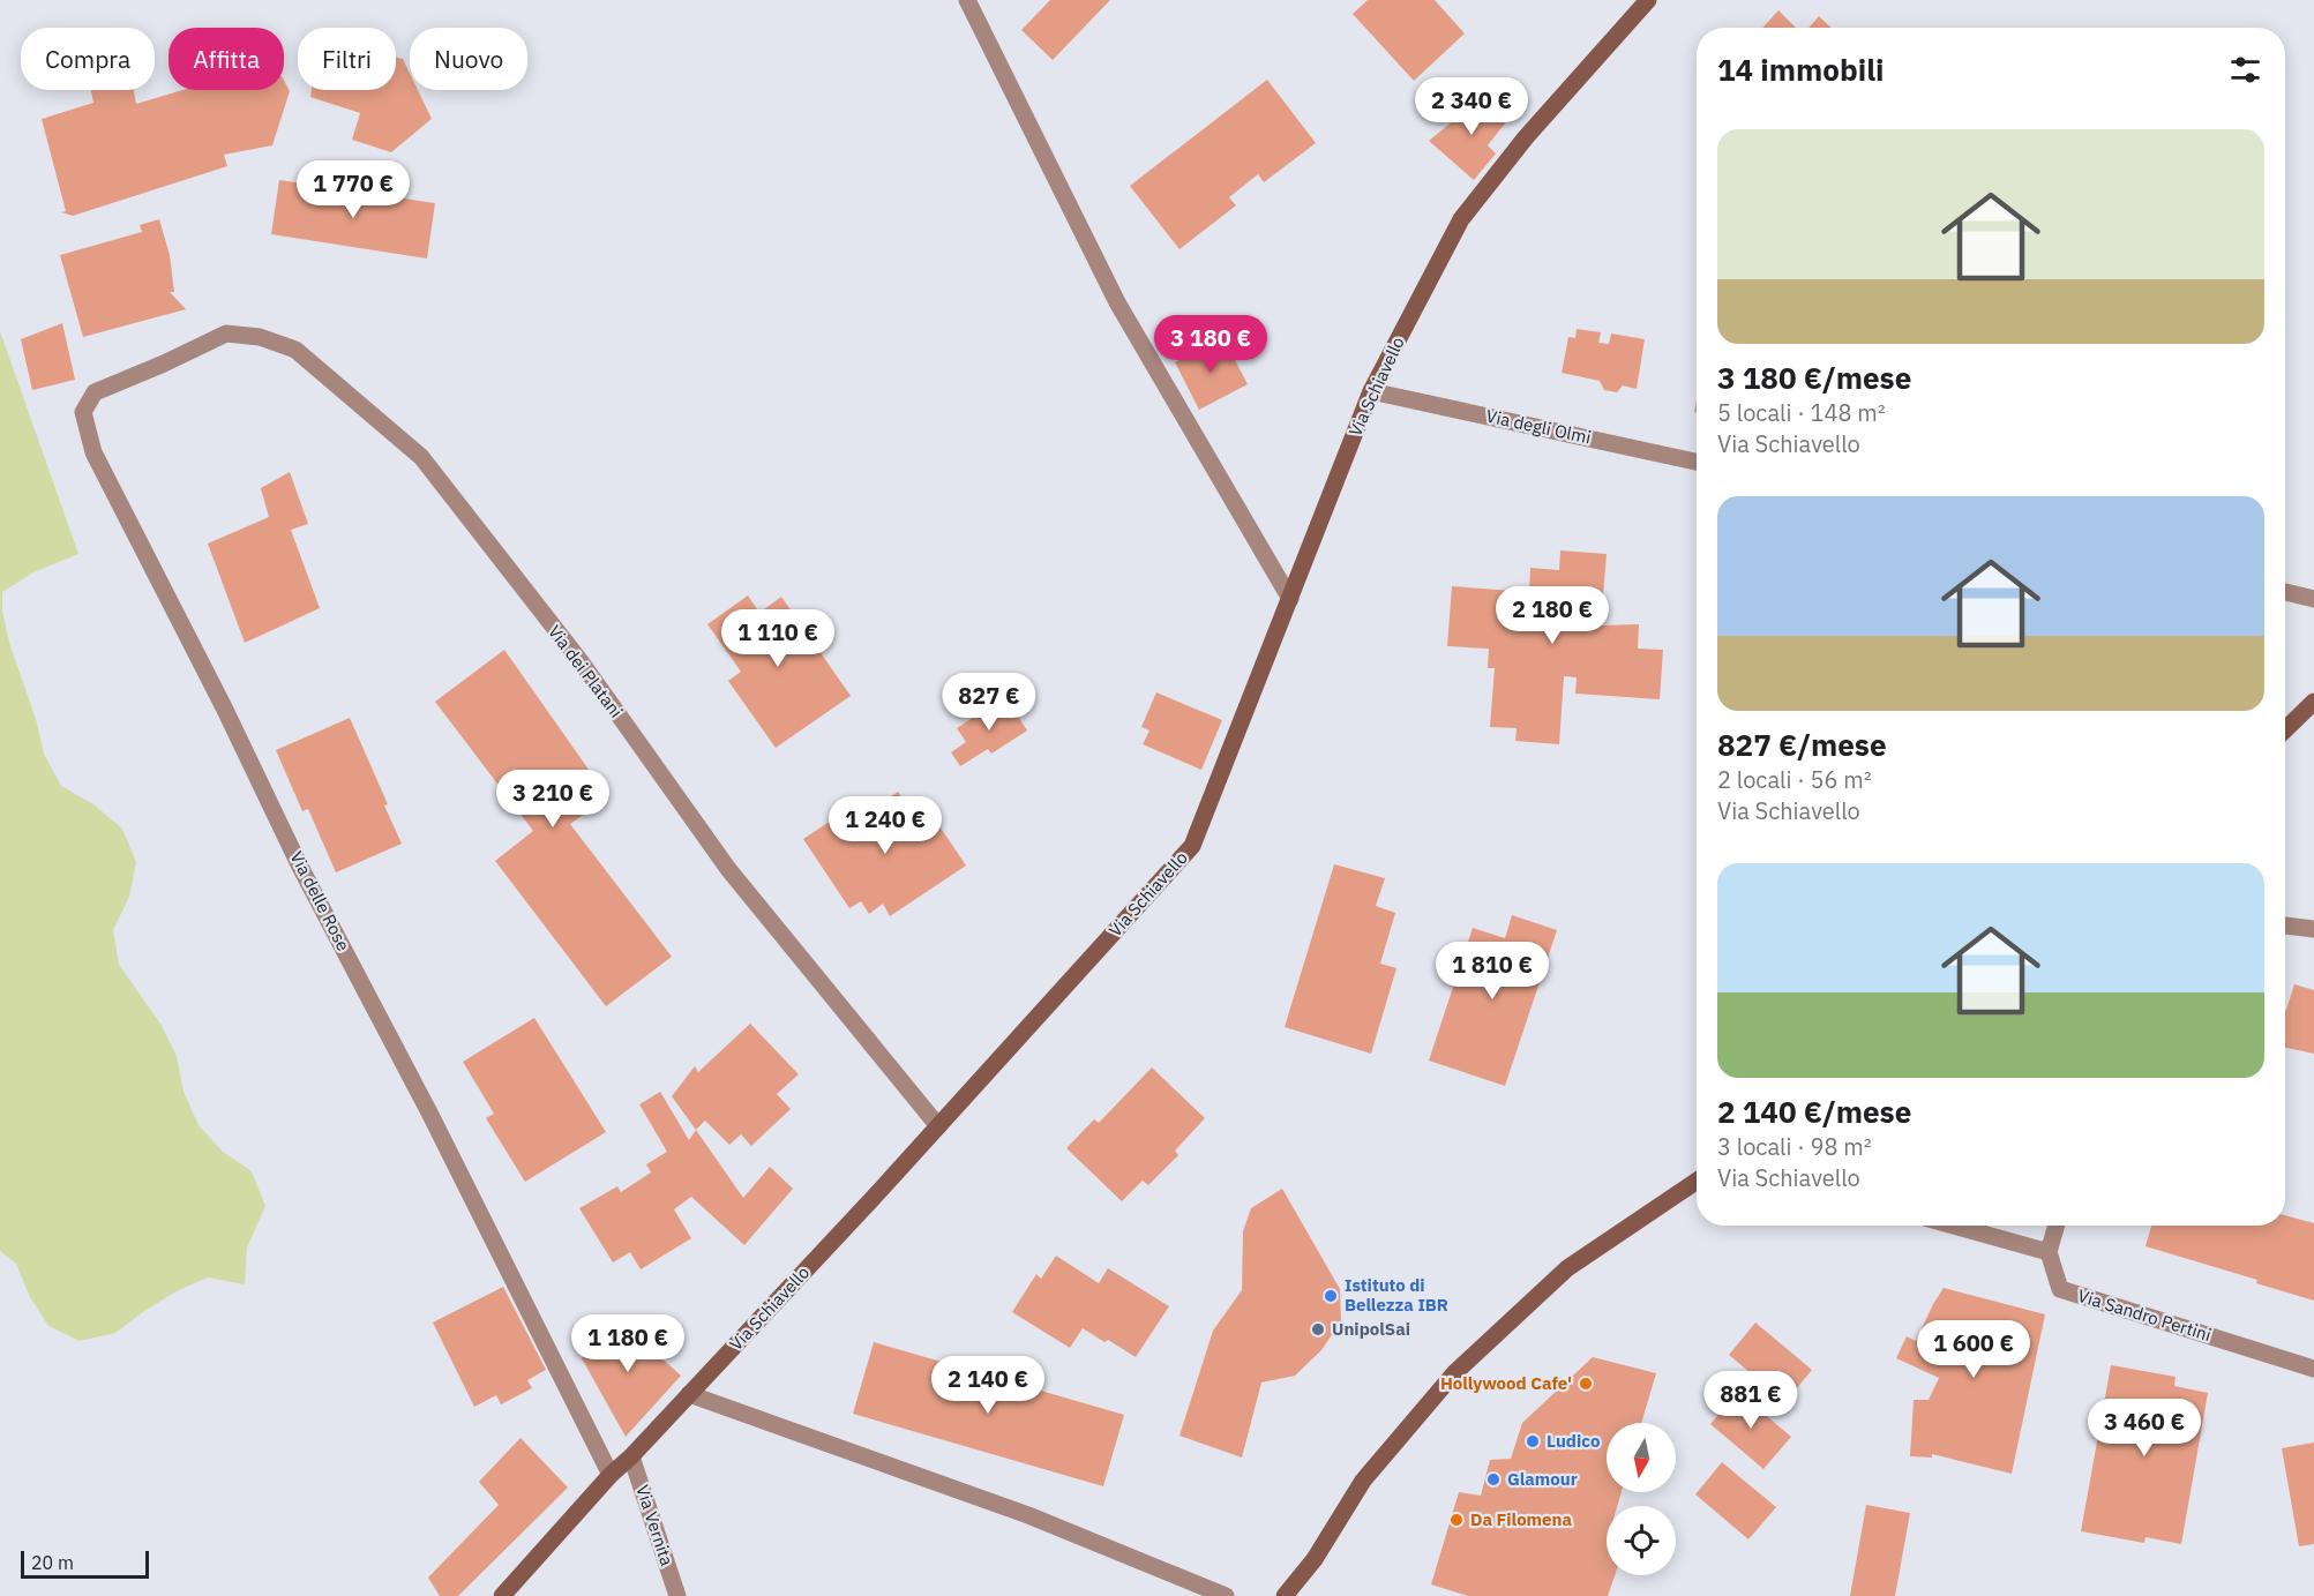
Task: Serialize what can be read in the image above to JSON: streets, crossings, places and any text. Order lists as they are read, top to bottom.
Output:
{
  "streets": {
    "street": [
      "Via Schiavello",
      "Via degli Olmi",
      "Via dei Platani",
      "Via delle Rose",
      "Via Sandro Pertini",
      "Via Vernita"
    ]
  },
  "crossings": [
    ["Via Schiavello", "Via degli Olmi"],
    ["Via Schiavello", "Via dei Platani"],
    ["Via Schiavello", "Via delle Rose"],
    ["Via Schiavello", "Via Vernita"],
    ["Via dei Platani", "Via delle Rose"]
  ],
  "places": [
    "Istituto di Bellezza IBR",
    "UnipolSai",
    "Hollywood Cafe'",
    "Ludico",
    "Glamour",
    "Da Filomena"
  ],
  "scale_bar": "20 m",
  "north": "bottom",
  "page": {
    "chip": [
      "Compra",
      "Affitta",
      "Filtri",
      "Nuovo"
    ],
    "heading": "14 immobili",
    "price": [
      "2 340 €",
      "1 770 €",
      "3 180 €",
      "2 180 €",
      "1 110 €",
      "827 €",
      "3 210 €",
      "1 240 €",
      "1 810 €",
      "1 180 €",
      "1 600 €",
      "2 140 €",
      "881 €",
      "3 460 €"
    ],
    "list": [
      {
        "name": "3 180 €/mese",
        "note": "5 locali · 148 m² · Via Schiavello"
      },
      {
        "name": "827 €/mese",
        "note": "2 locali · 56 m² · Via Schiavello"
      },
      {
        "name": "2 140 €/mese",
        "note": "3 locali · 98 m² · Via Schiavello"
      }
    ],
    "scale": "20 m"
  }
}
